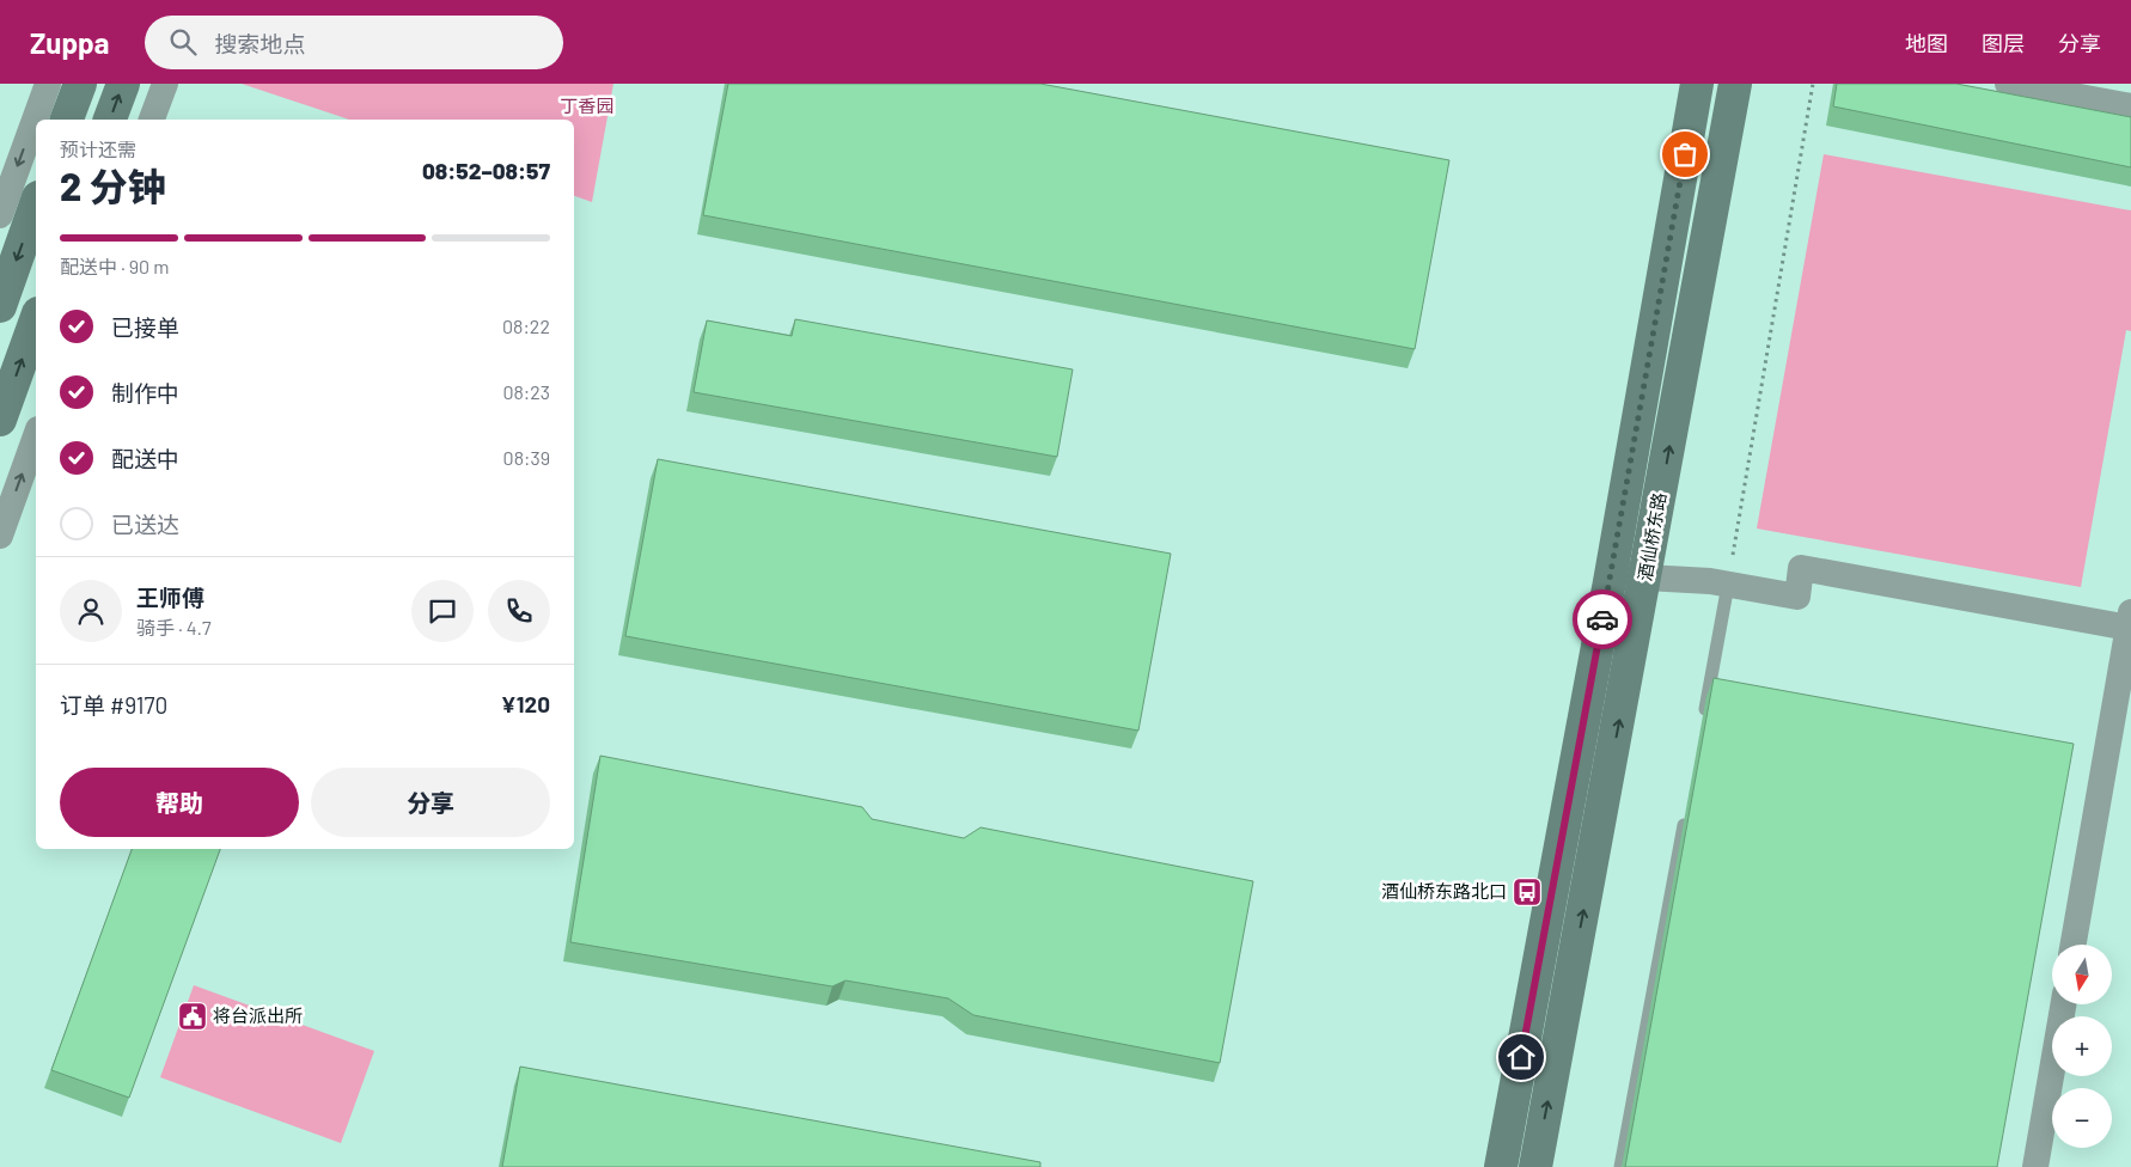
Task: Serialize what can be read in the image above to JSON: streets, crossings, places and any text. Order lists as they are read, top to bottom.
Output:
{
  "streets": {
    "street": ["酒仙桥东路"]
  },
  "parks": ["丁香园"],
  "places": {
    "bus stop": ["酒仙桥东路北口"],
    "public building": ["将台派出所"]
  },
  "north": "bottom",
  "page": {
    "header": "Zuppa",
    "search": "搜索地点",
    "nav": ["地图", "图层", "分享"],
    "heading": ["2 分钟", "预计还需", "08:52–08:57"],
    "panel": [
      "王师傅",
      "骑手 · 4.7",
      "订单 #9170",
      "¥120"
    ],
    "bar": "配送中 · 90 m",
    "list": [
      ["已接单", "08:22"],
      ["制作中", "08:23"],
      ["配送中", "08:39"],
      "已送达"
    ],
    "buttons": ["帮助", "分享"],
    "map_buttons": ["+", "−"]
  }
}
